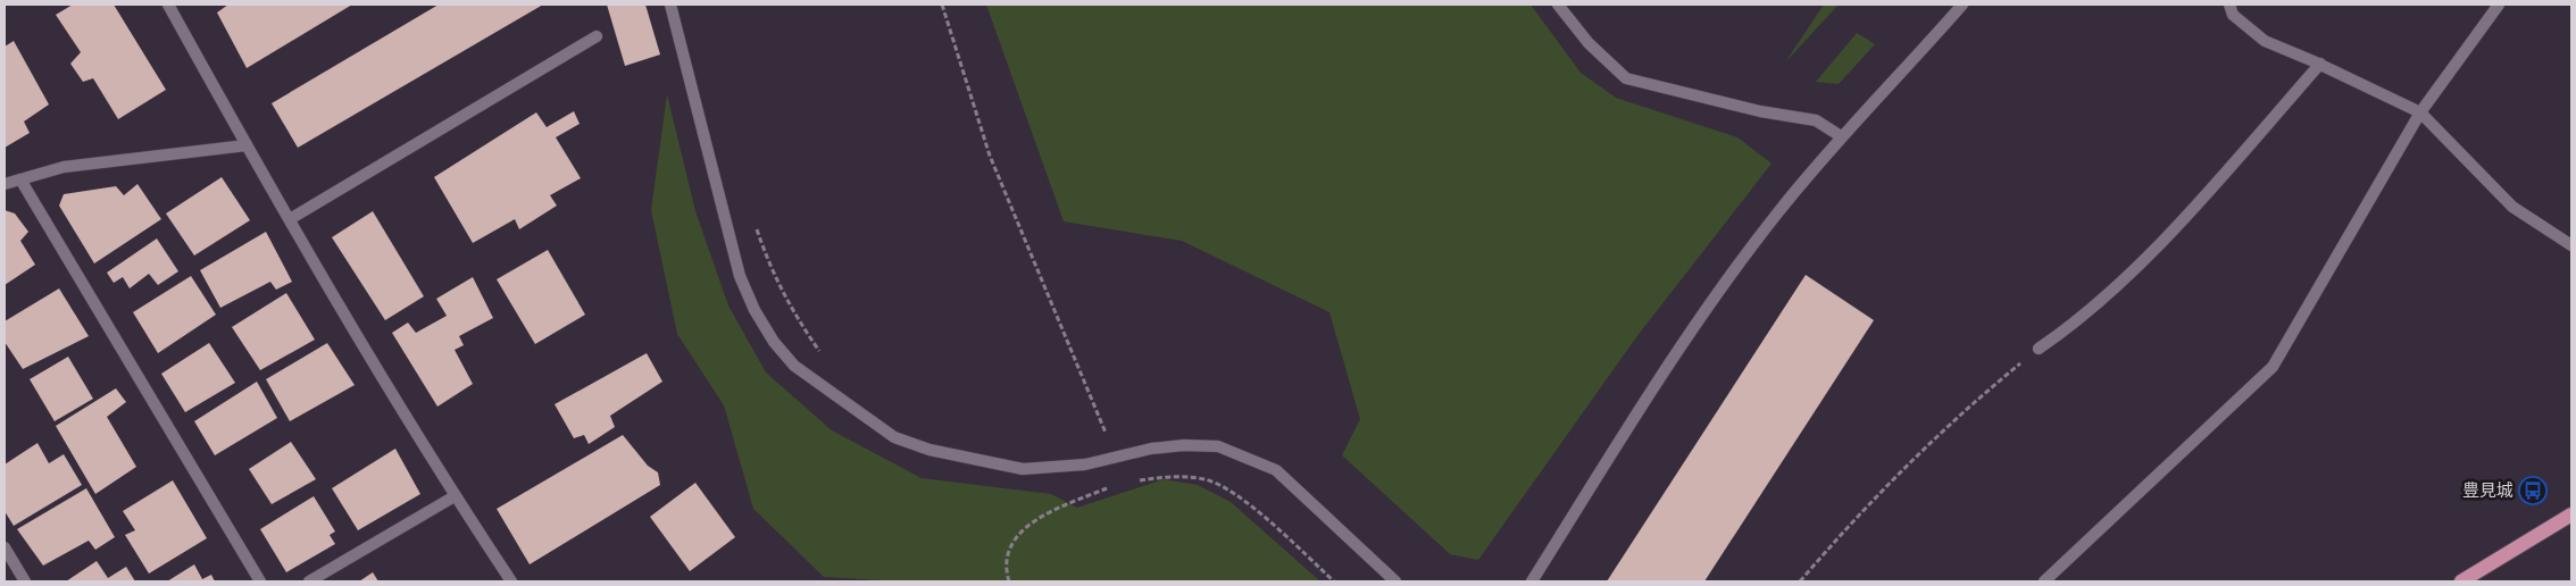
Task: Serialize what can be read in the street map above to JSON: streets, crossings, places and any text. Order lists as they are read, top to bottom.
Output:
{
  "places": {
    "bus stop": ["豊見城"]
  }
}
